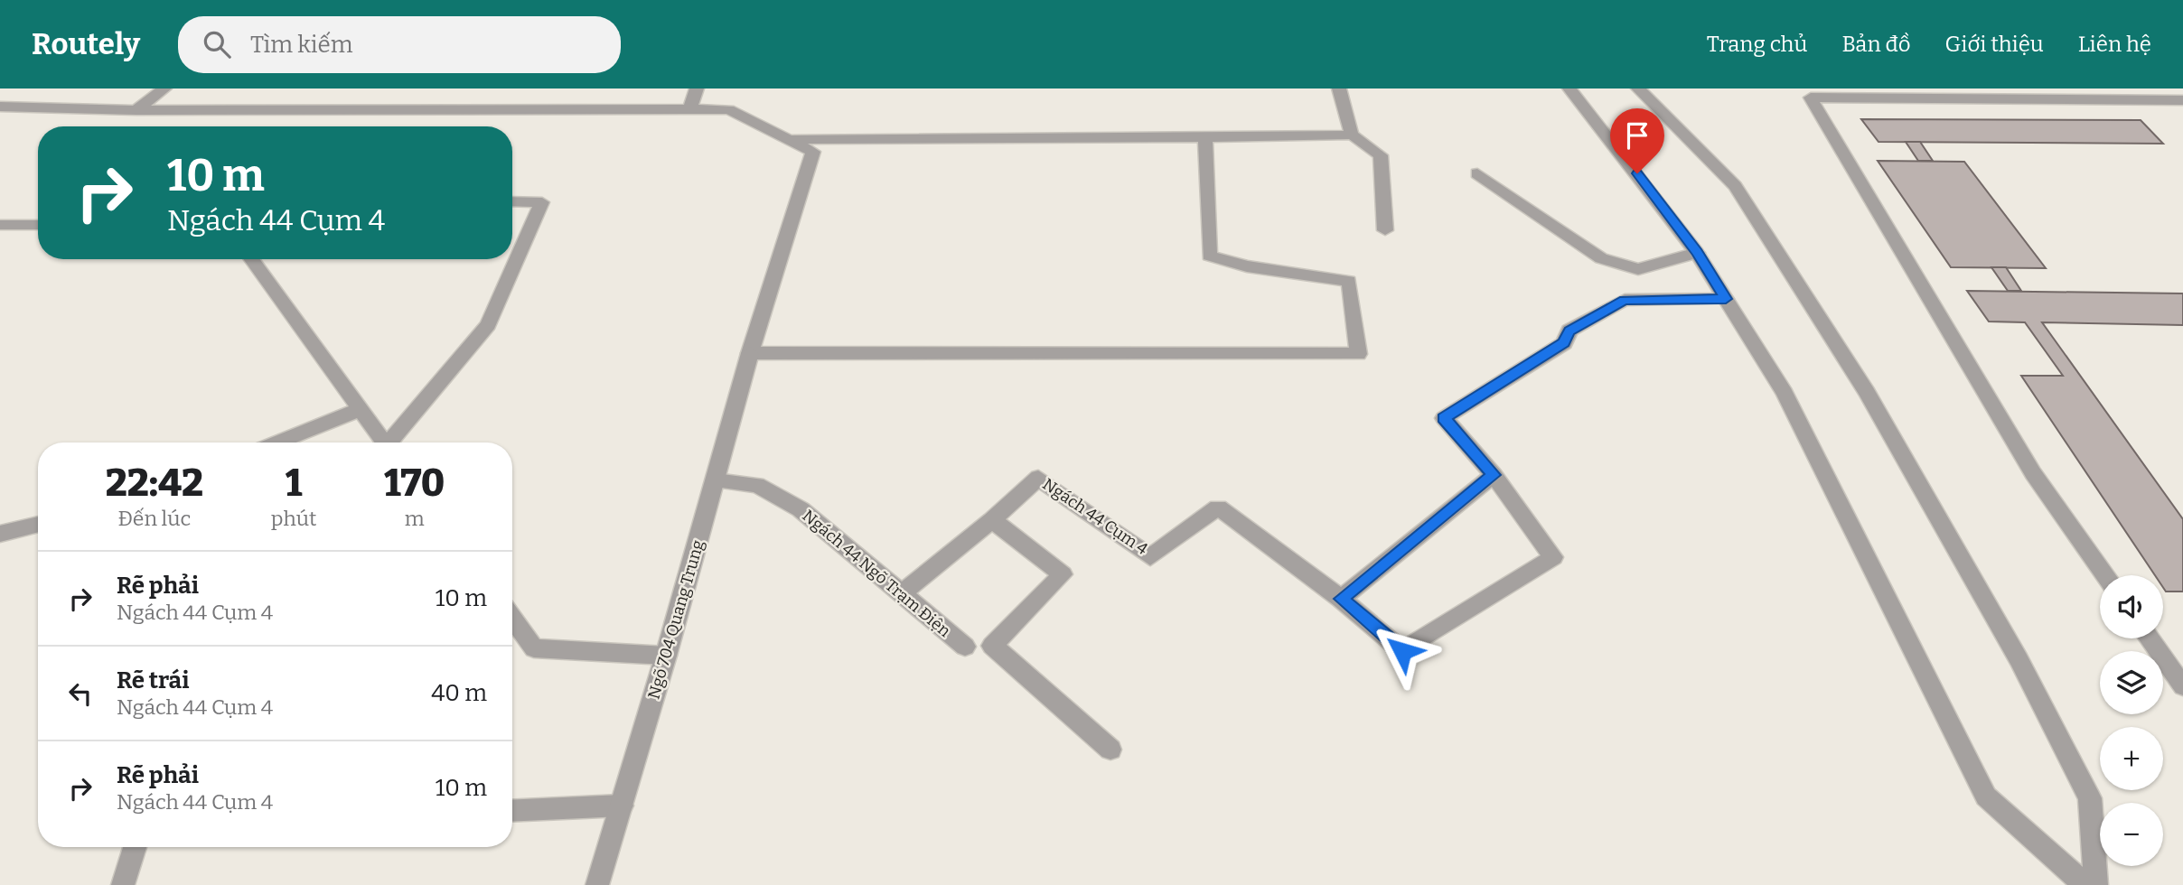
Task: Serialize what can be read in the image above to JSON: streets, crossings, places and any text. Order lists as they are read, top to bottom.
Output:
{
  "streets": {
    "street": ["Ngách 44 Cụm 4", "Ngách 44 Ngõ Trạm Điện", "Ngõ 704 Quang Trung"]
  },
  "crossings": [
    ["Ngách 44 Cụm 4", "Ngách 44 Ngõ Trạm Điện"],
    ["Ngách 44 Ngõ Trạm Điện", "Ngõ 704 Quang Trung"]
  ],
  "page": {
    "header": "Routely",
    "search": "Tìm kiếm",
    "nav": [
      "Trang chủ",
      "Bản đồ",
      "Giới thiệu",
      "Liên hệ"
    ],
    "turn": ["10 m", "Ngách 44 Cụm 4"],
    "eta": [
      "22:42",
      "Đến lúc",
      "1",
      "phút",
      "170",
      "m"
    ],
    "list": [
      {
        "name": "Rẽ phải",
        "note": "Ngách 44 Cụm 4",
        "value": "10 m"
      },
      {
        "name": "Rẽ trái",
        "note": "Ngách 44 Cụm 4",
        "value": "40 m"
      },
      {
        "name": "Rẽ phải",
        "note": "Ngách 44 Cụm 4",
        "value": "10 m"
      }
    ],
    "map_buttons": ["+", "−"]
  }
}
